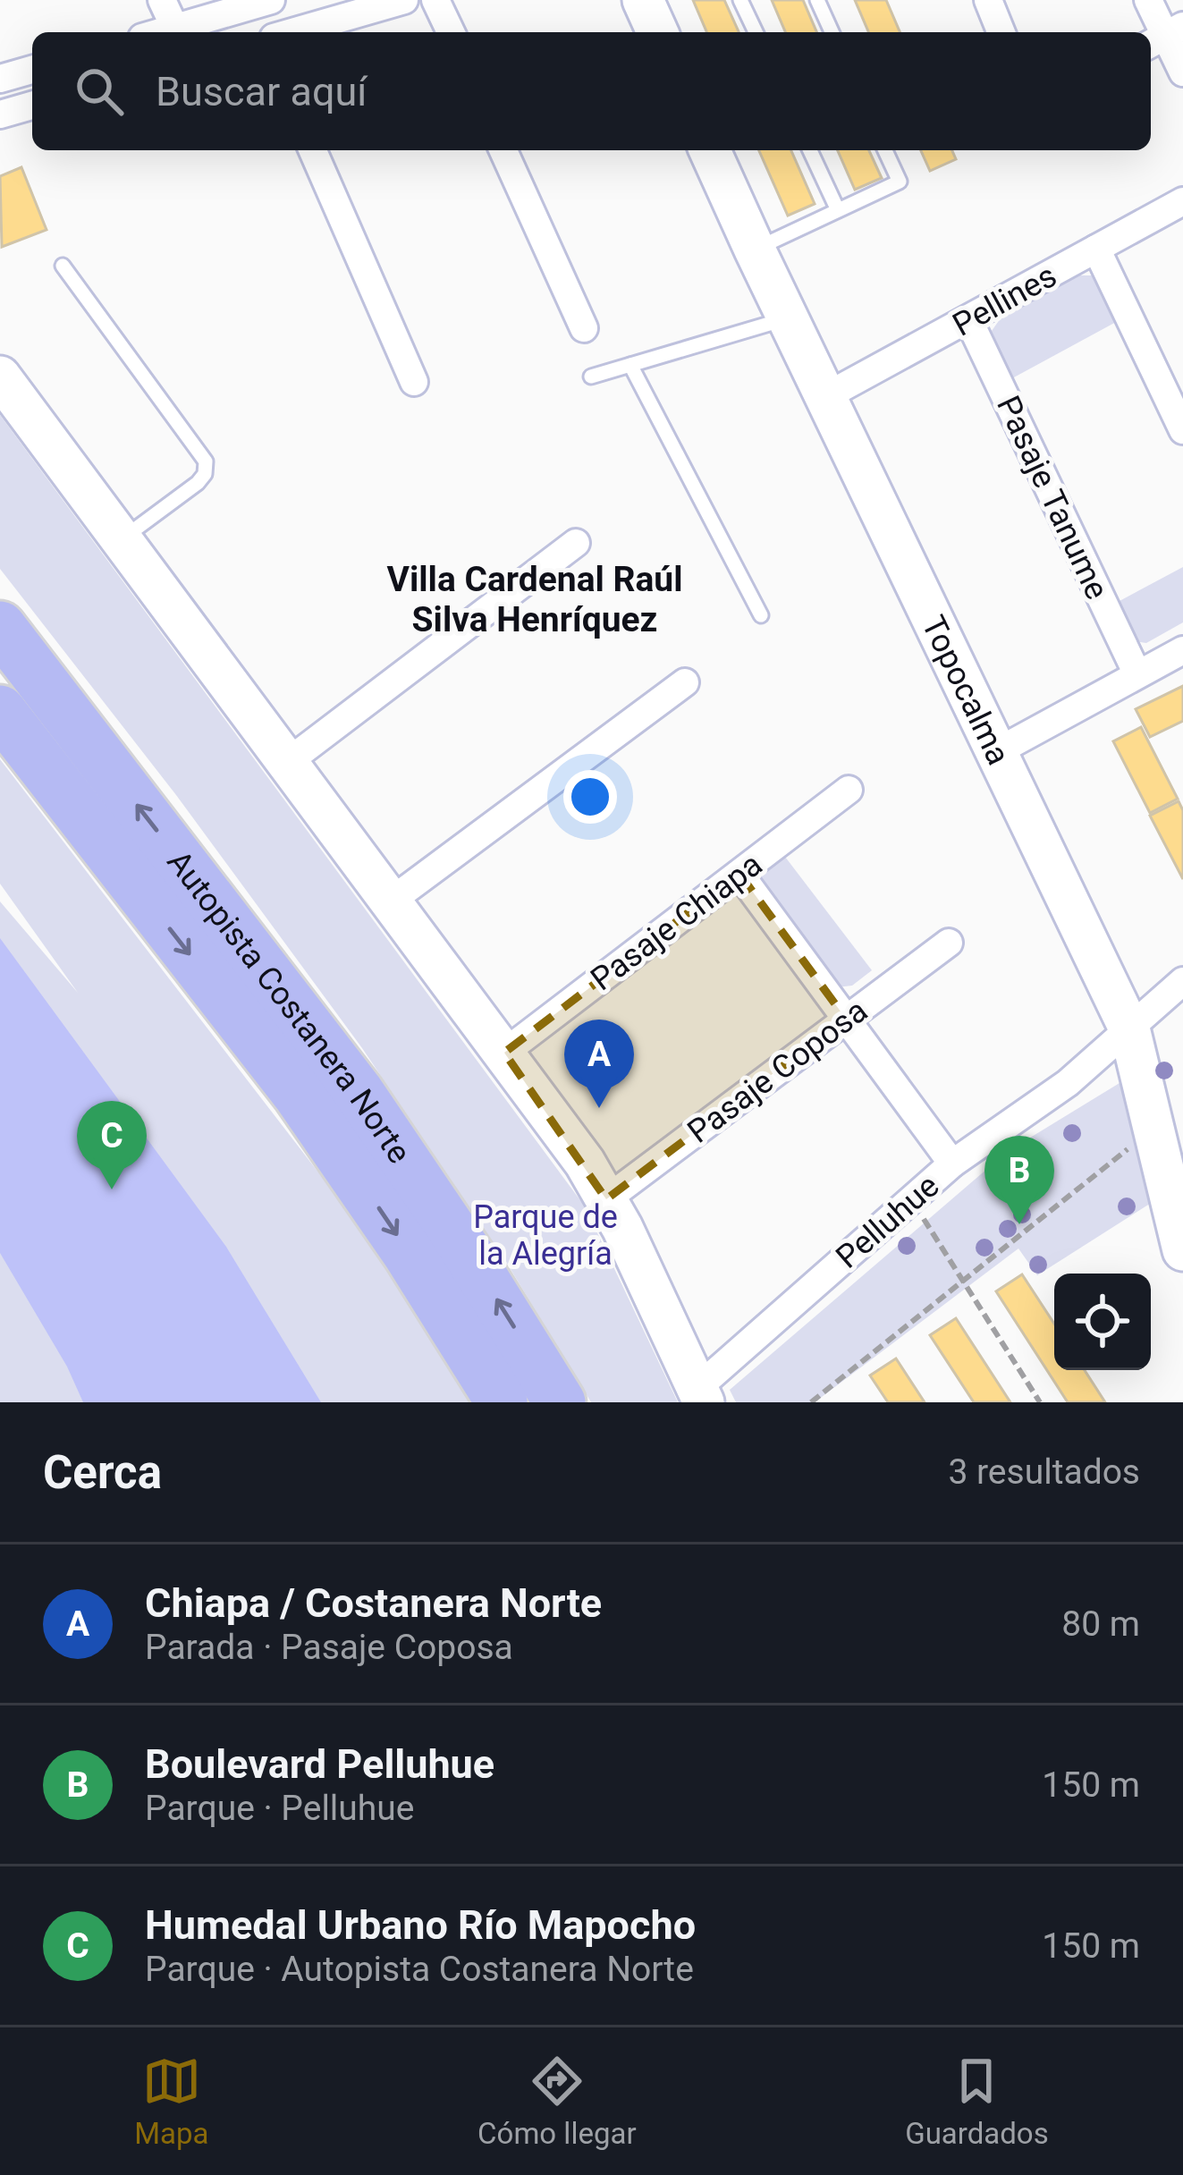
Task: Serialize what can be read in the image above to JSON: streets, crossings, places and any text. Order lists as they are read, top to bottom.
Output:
{
  "streets": {
    "highway": ["Autopista Costanera Norte"],
    "street": [
      "Pellines",
      "Pasaje Tanume",
      "Topocalma",
      "Pasaje Chiapa",
      "Pasaje Coposa",
      "Pelluhue"
    ]
  },
  "crossings": [
    ["Pellines", "Pasaje Tanume"],
    ["Pellines", "Topocalma"],
    ["Topocalma", "Pelluhue"]
  ],
  "districts": ["Villa Cardenal Raúl Silva Henríquez"],
  "parks": ["Parque de la Alegría"],
  "page": {
    "search": "Buscar aquí",
    "pins": ["A", "C", "B"],
    "heading": ["Cerca", "3 resultados"],
    "list": [
      {
        "mark": "A",
        "name": "Chiapa / Costanera Norte",
        "note": "Parada · Pasaje Coposa",
        "value": "80 m"
      },
      {
        "mark": "B",
        "name": "Boulevard Pelluhue",
        "note": "Parque · Pelluhue",
        "value": "150 m"
      },
      {
        "mark": "C",
        "name": "Humedal Urbano Río Mapocho",
        "note": "Parque · Autopista Costanera Norte",
        "value": "150 m"
      }
    ],
    "nav": ["Mapa", "Cómo llegar", "Guardados"]
  }
}
